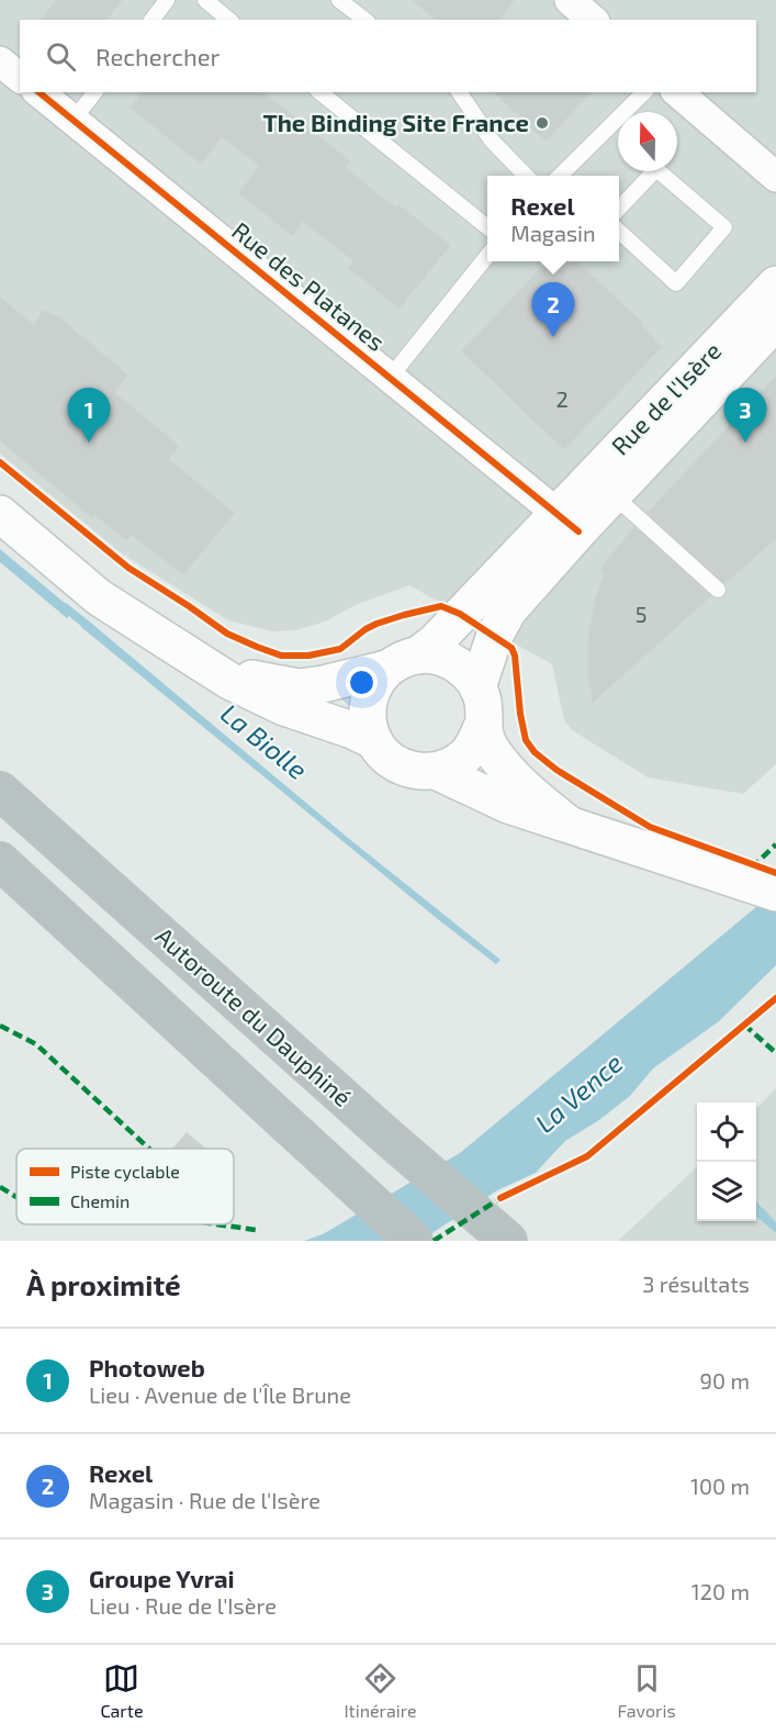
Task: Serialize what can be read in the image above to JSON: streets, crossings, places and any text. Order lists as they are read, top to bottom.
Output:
{
  "streets": {
    "highway": ["Autoroute du Dauphiné"],
    "street": ["Rue des Platanes", "Rue de l'Isère"]
  },
  "crossings": [
    ["Rue des Platanes", "Rue de l'Isère"]
  ],
  "water": ["La Biolle", "La Vence"],
  "places": ["The Binding Site France"],
  "house_numbers": ["2", "5"],
  "legend": ["Piste cyclable", "Chemin"],
  "north": "top",
  "page": {
    "search": "Rechercher",
    "popup": ["Rexel", "Magasin"],
    "pins": ["2", "1", "3"],
    "heading": ["À proximité", "3 résultats"],
    "list": [
      {
        "mark": "1",
        "name": "Photoweb",
        "note": "Lieu · Avenue de l'Île Brune",
        "value": "90 m"
      },
      {
        "mark": "2",
        "name": "Rexel",
        "note": "Magasin · Rue de l'Isère",
        "value": "100 m"
      },
      {
        "mark": "3",
        "name": "Groupe Yvrai",
        "note": "Lieu · Rue de l'Isère",
        "value": "120 m"
      }
    ],
    "nav": ["Carte", "Itinéraire", "Favoris"]
  }
}
